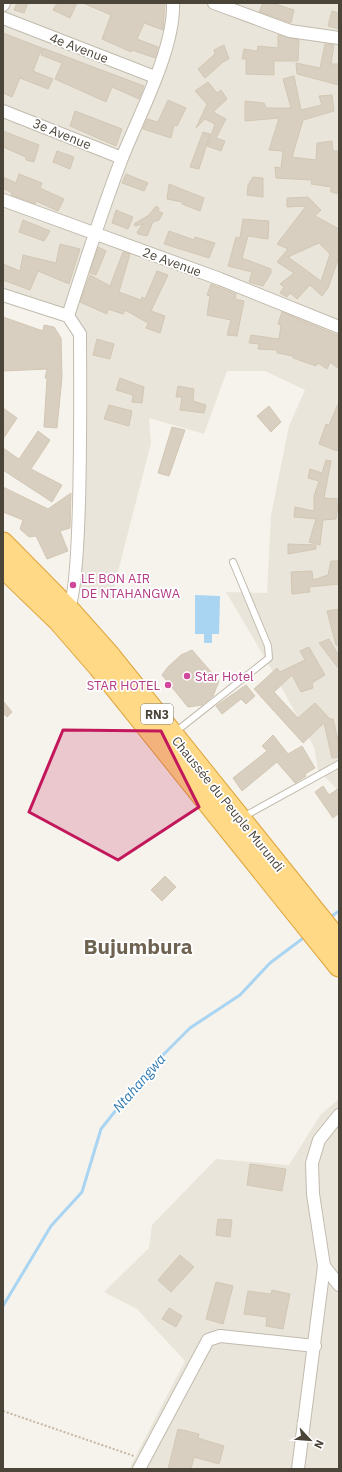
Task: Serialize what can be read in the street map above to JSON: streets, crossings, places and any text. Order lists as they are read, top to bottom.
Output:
{
  "streets": {
    "highway": ["RN3", "Chaussée du Peuple Murundi"],
    "street": ["4e Avenue", "3e Avenue", "2e Avenue"]
  },
  "districts": ["Bujumbura"],
  "water": ["Ntahangwa"],
  "places": ["LE BON AIR DE NTAHANGWA", "Star Hotel", "STAR HOTEL"],
  "north": "bottom right"
}
